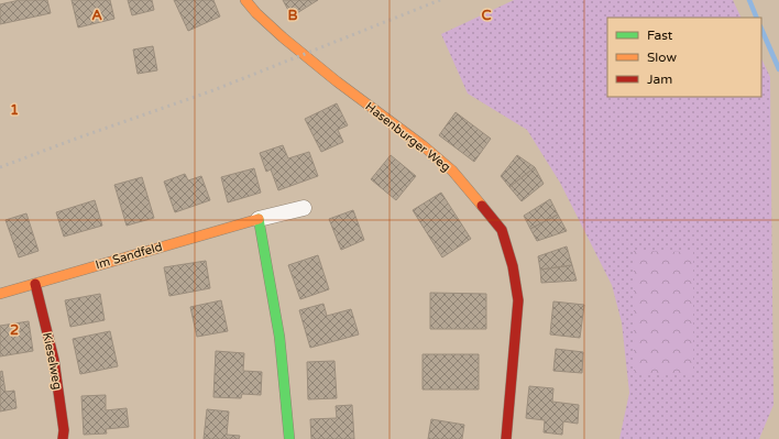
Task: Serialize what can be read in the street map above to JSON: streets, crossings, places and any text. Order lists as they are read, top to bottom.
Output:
{
  "streets": {
    "street": ["Hasenburger Weg", "Im Sandfeld", "Kieselweg"]
  },
  "crossings": [
    ["Im Sandfeld", "Kieselweg"]
  ],
  "legend": ["Fast", "Slow", "Jam"],
  "grid": {
    "columns": ["A", "B", "C"],
    "rows": ["1", "2"]
  }
}
